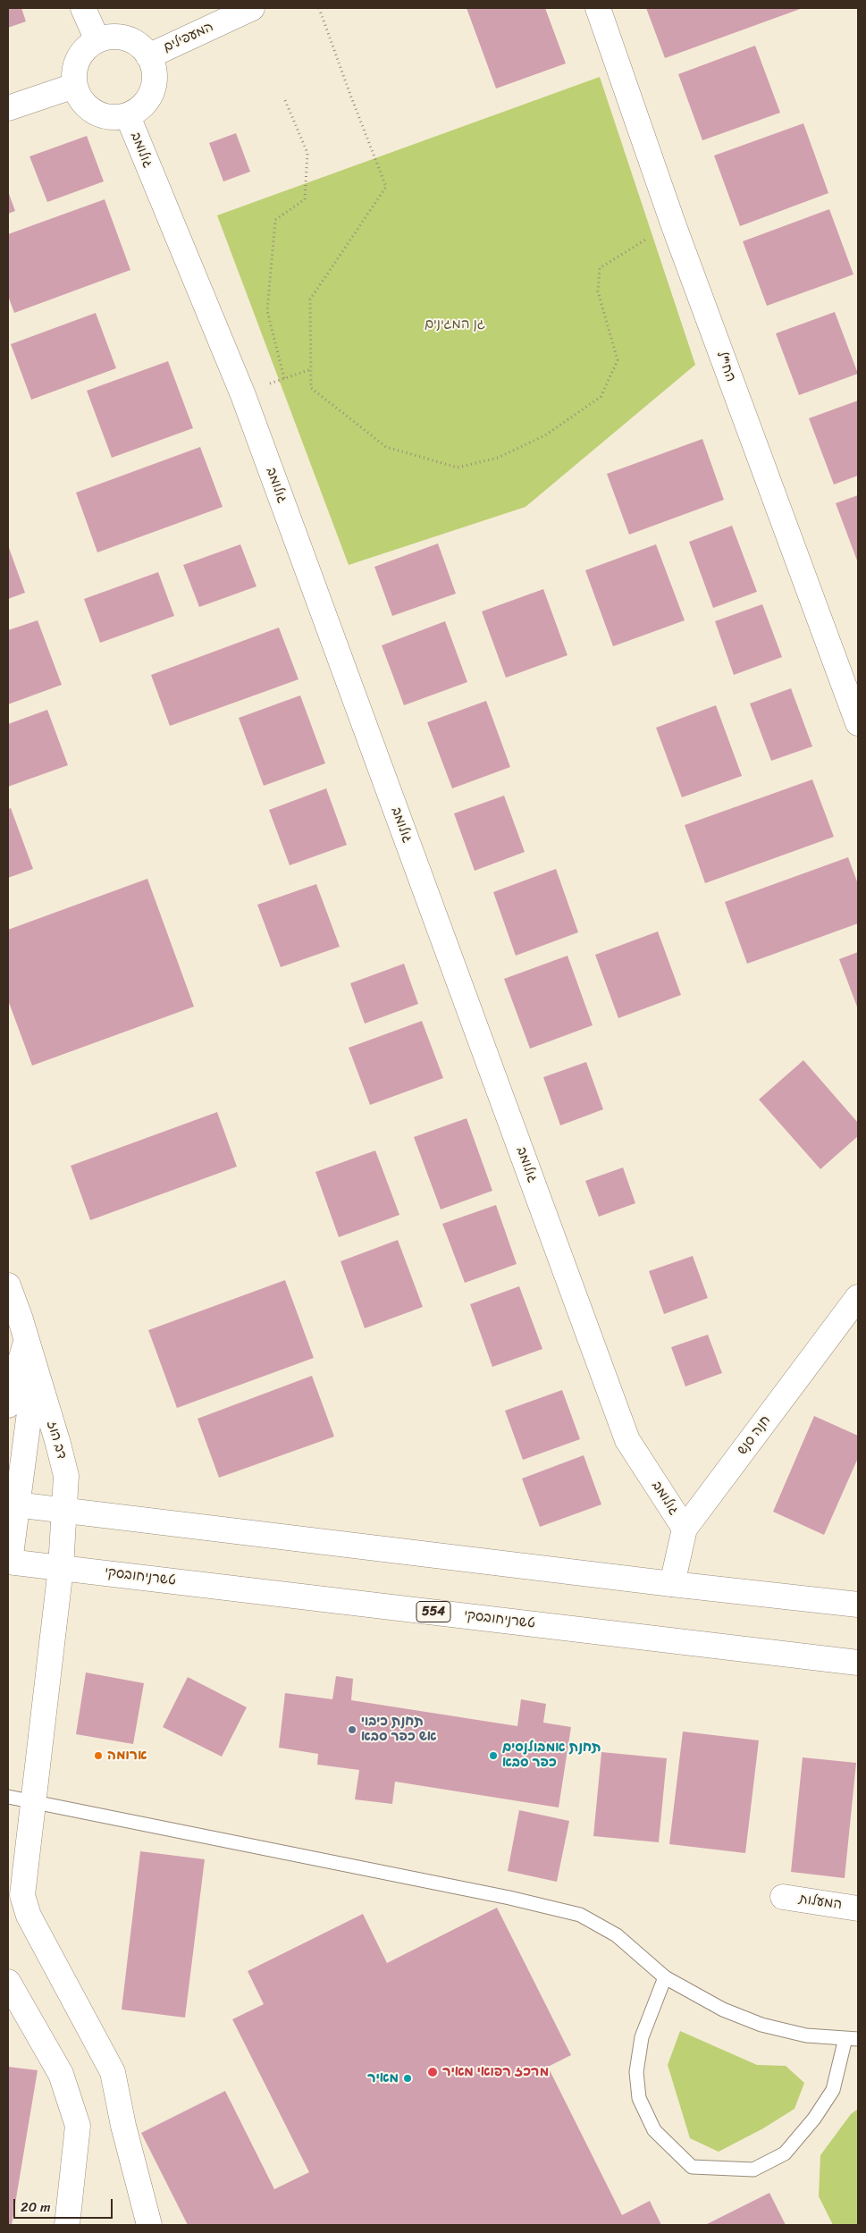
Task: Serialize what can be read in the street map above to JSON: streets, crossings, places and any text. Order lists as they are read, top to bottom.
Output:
{
  "streets": {
    "street": [
      "המעפילים",
      "גולומב",
      "החי\"ל",
      "חנה סנש",
      "דב הוז",
      "טשרניחובסקי",
      "554",
      "המעלות"
    ]
  },
  "crossings": [
    ["המעפילים", "גולומב"],
    ["גולומב", "חנה סנש"],
    ["דב הוז", "טשרניחובסקי"]
  ],
  "parks": ["גן המגינים"],
  "places": [
    "תחנת כיבוי אש כפר סבא",
    "ארומה",
    "תחנת אמבולנסים כפר סבא",
    "מרכז רפואי מאיר",
    "מאיר"
  ],
  "scale_bar": "20 m"
}
